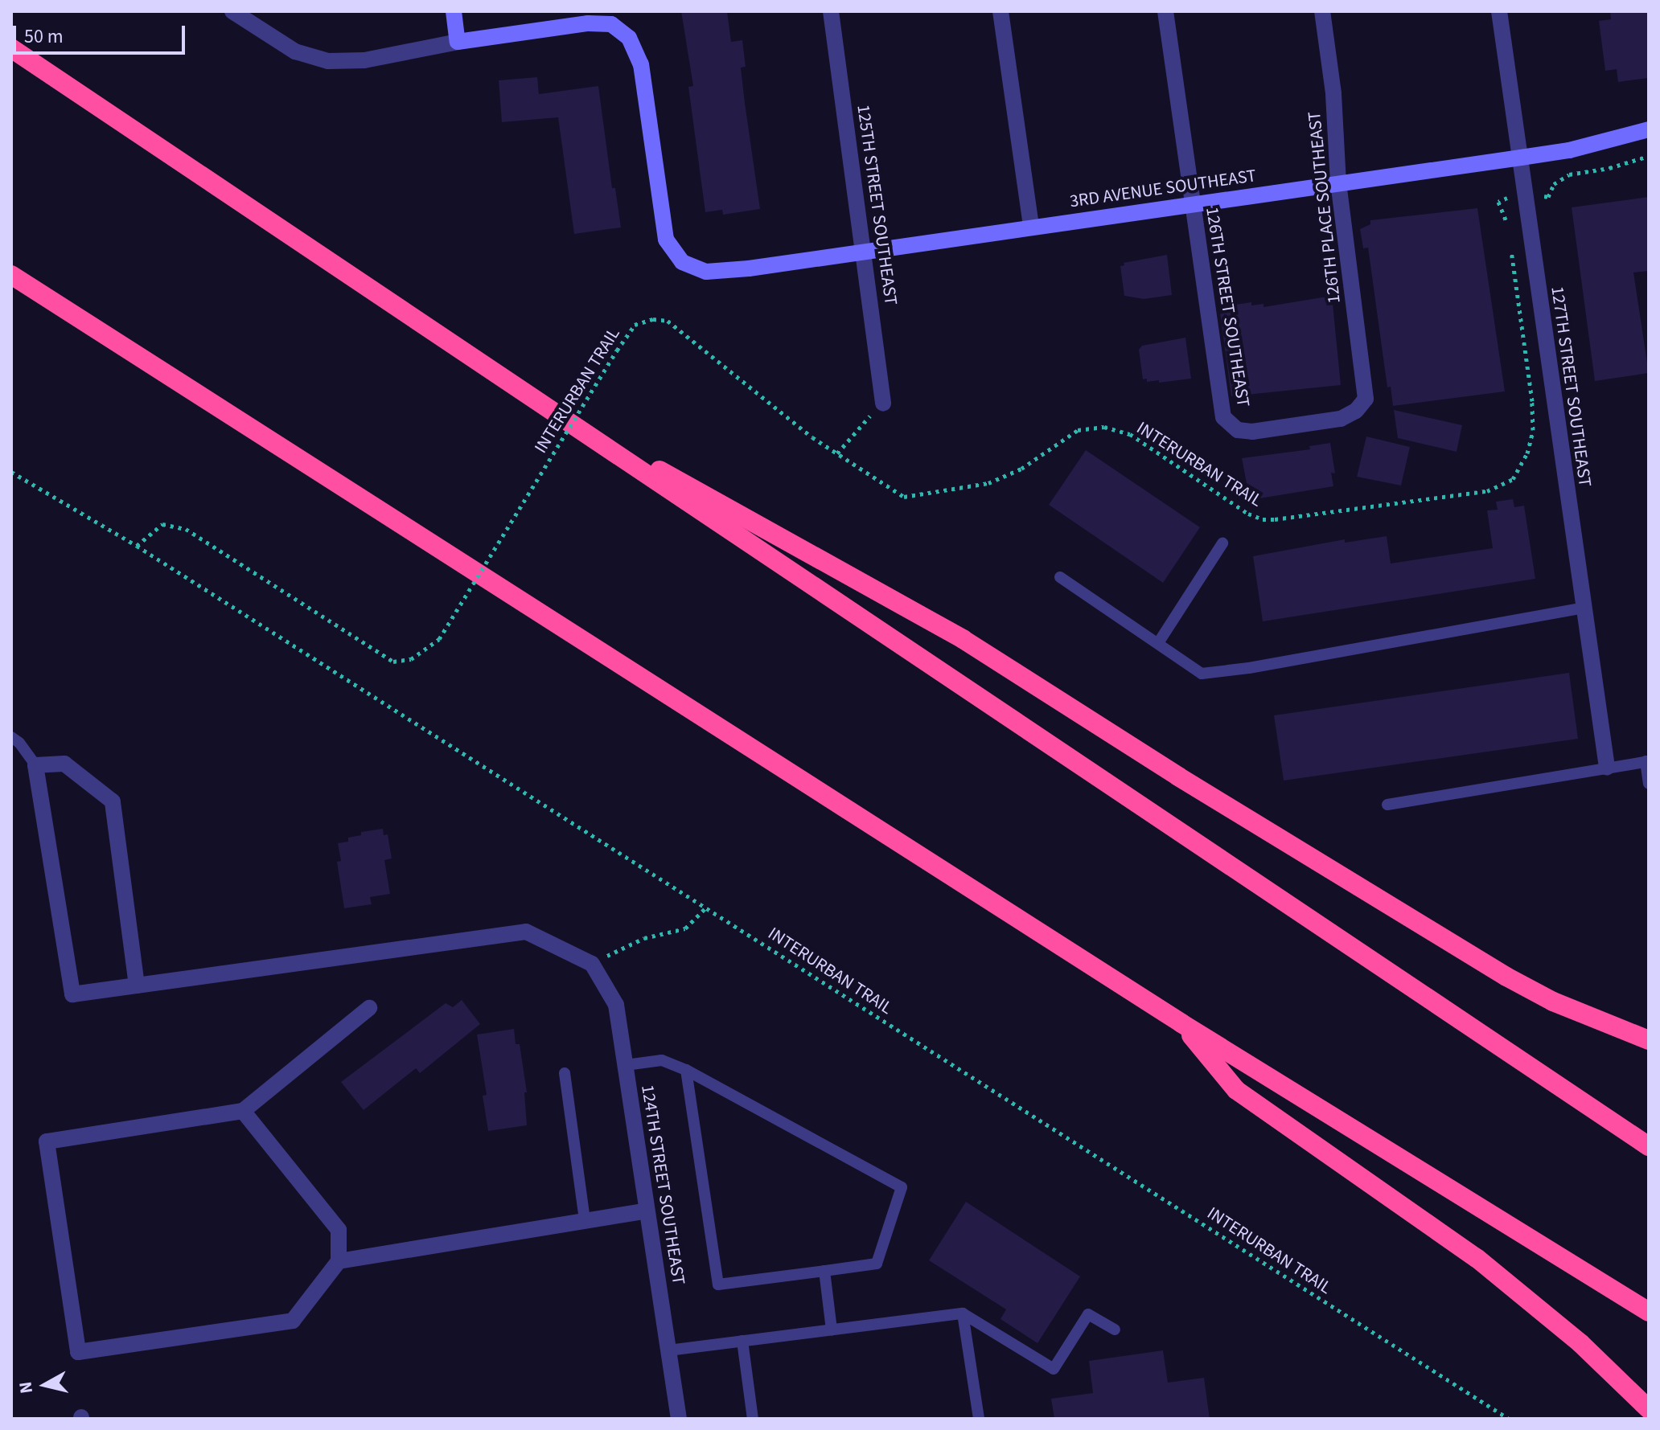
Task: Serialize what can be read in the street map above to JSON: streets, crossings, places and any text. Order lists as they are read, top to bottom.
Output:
{
  "streets": {
    "street": [
      "3RD AVENUE SOUTHEAST",
      "125TH STREET SOUTHEAST",
      "126TH PLACE SOUTHEAST",
      "126TH STREET SOUTHEAST",
      "127TH STREET SOUTHEAST",
      "124TH STREET SOUTHEAST"
    ],
    "path": ["INTERURBAN TRAIL"]
  },
  "crossings": [
    ["3RD AVENUE SOUTHEAST", "125TH STREET SOUTHEAST"],
    ["3RD AVENUE SOUTHEAST", "126TH PLACE SOUTHEAST"],
    ["3RD AVENUE SOUTHEAST", "126TH STREET SOUTHEAST"],
    ["3RD AVENUE SOUTHEAST", "127TH STREET SOUTHEAST"],
    ["126TH PLACE SOUTHEAST", "126TH STREET SOUTHEAST"]
  ],
  "scale_bar": "50 m",
  "north": "left"
}
